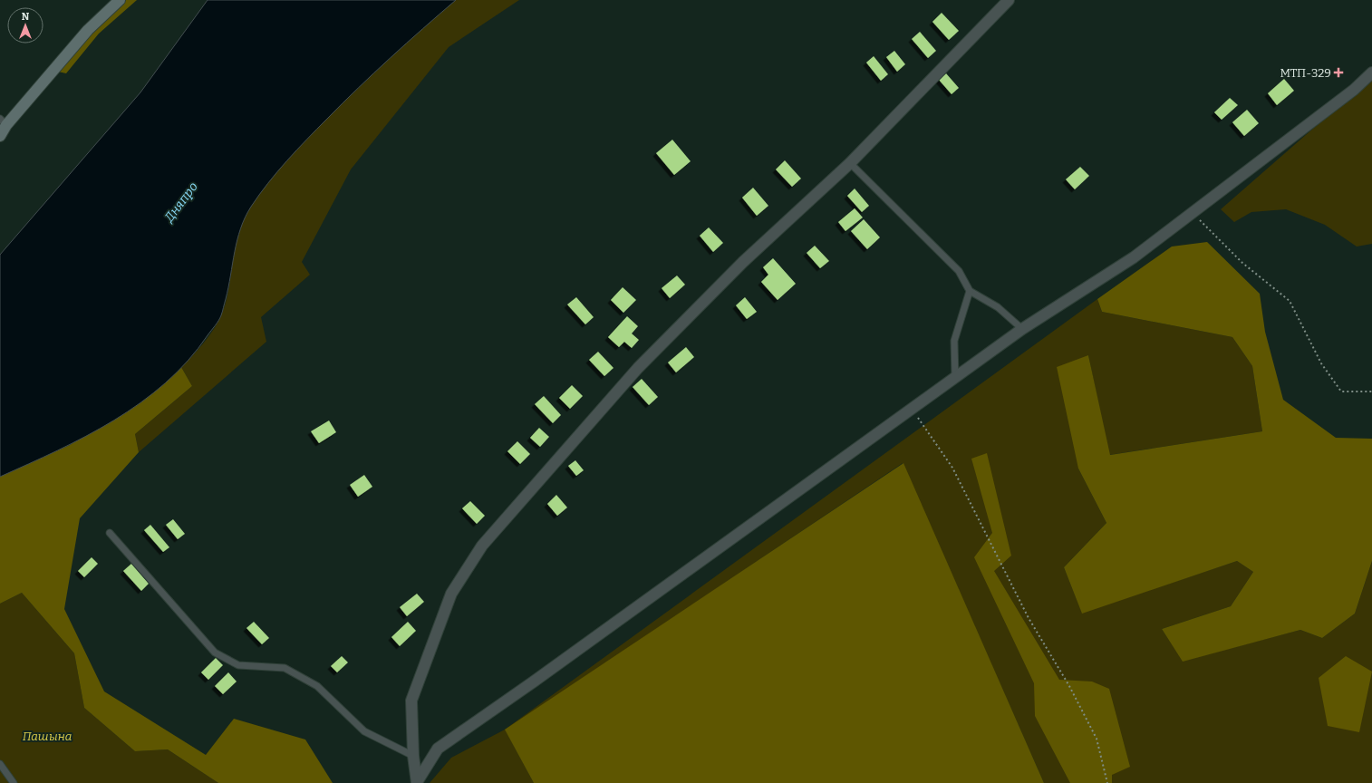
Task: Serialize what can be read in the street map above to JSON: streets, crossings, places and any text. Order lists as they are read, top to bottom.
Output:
{
  "water": ["Дняпро"],
  "parks": ["Пашына"],
  "places": {
    "health": ["МТП-329"]
  },
  "north": "top"
}
